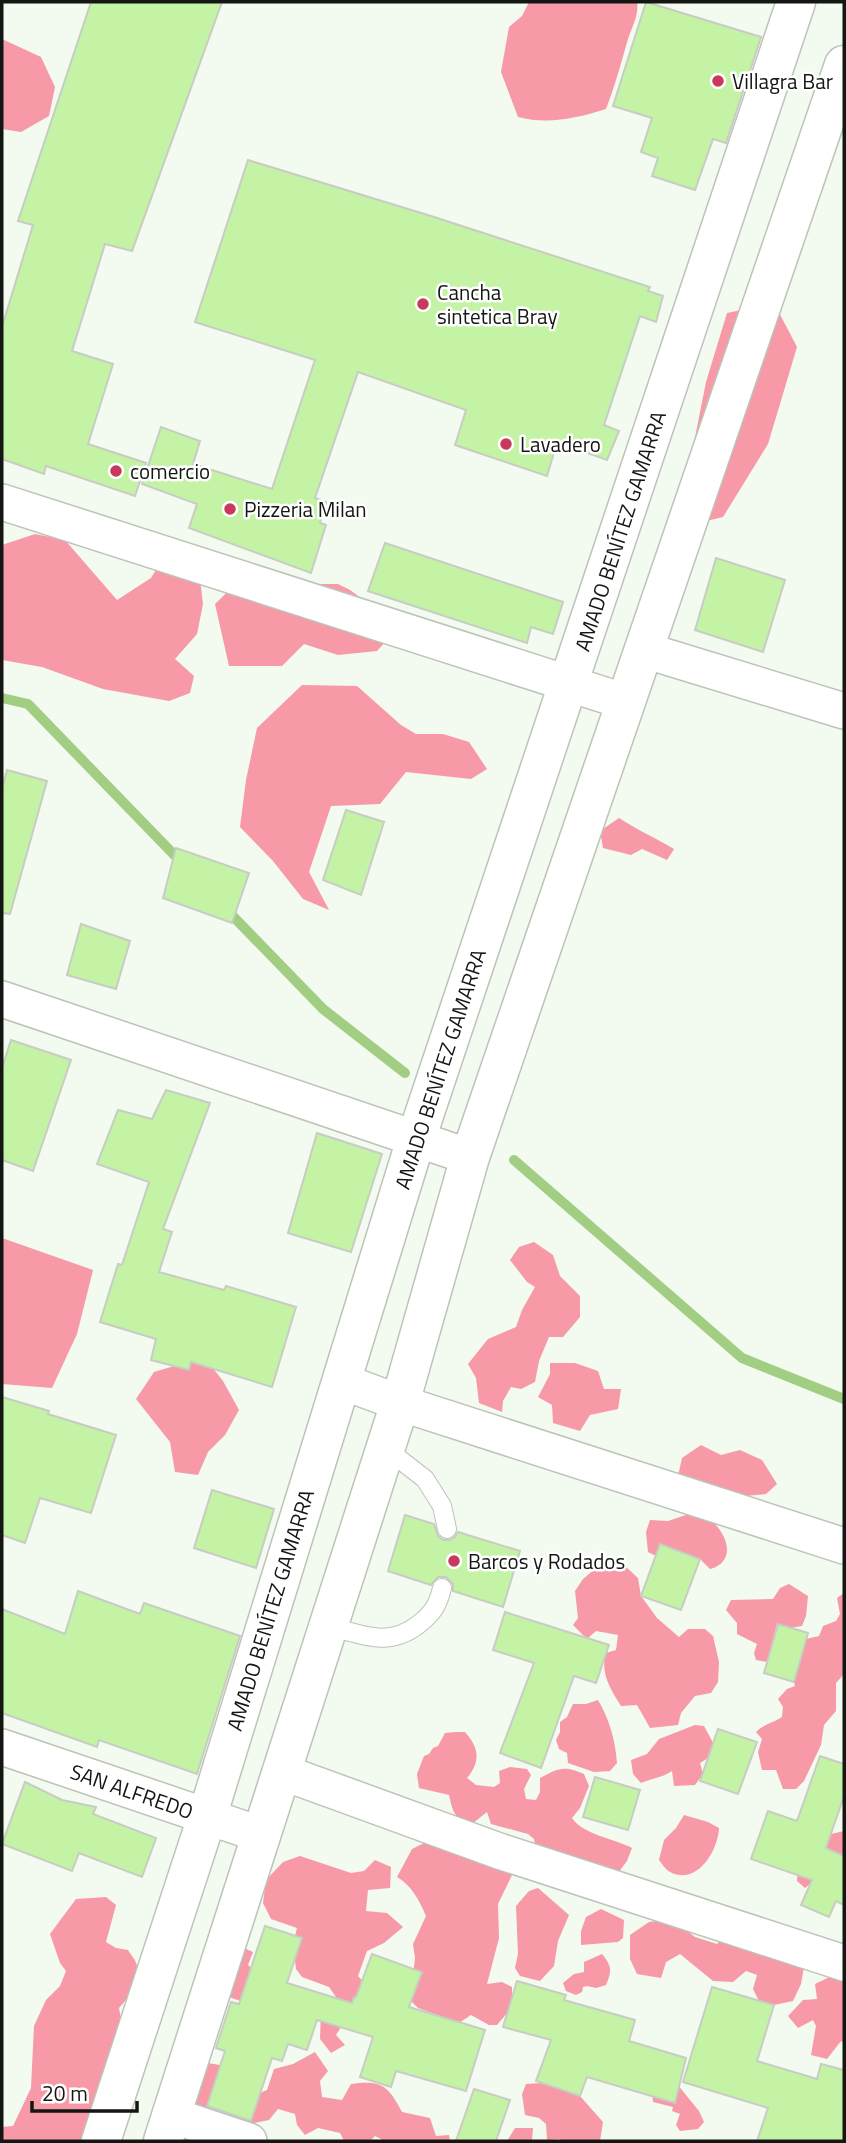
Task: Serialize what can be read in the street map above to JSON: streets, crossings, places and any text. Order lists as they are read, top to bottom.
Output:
{
  "streets": {
    "main road": ["AMADO BENÍTEZ GAMARRA"],
    "street": ["SAN ALFREDO"]
  },
  "crossings": [
    ["AMADO BENÍTEZ GAMARRA", "SAN ALFREDO"]
  ],
  "places": [
    "Villagra Bar",
    "Cancha sintetica Bray",
    "Lavadero",
    "comercio",
    "Pizzeria Milan",
    "Barcos y Rodados"
  ],
  "scale_bar": "20 m"
}
